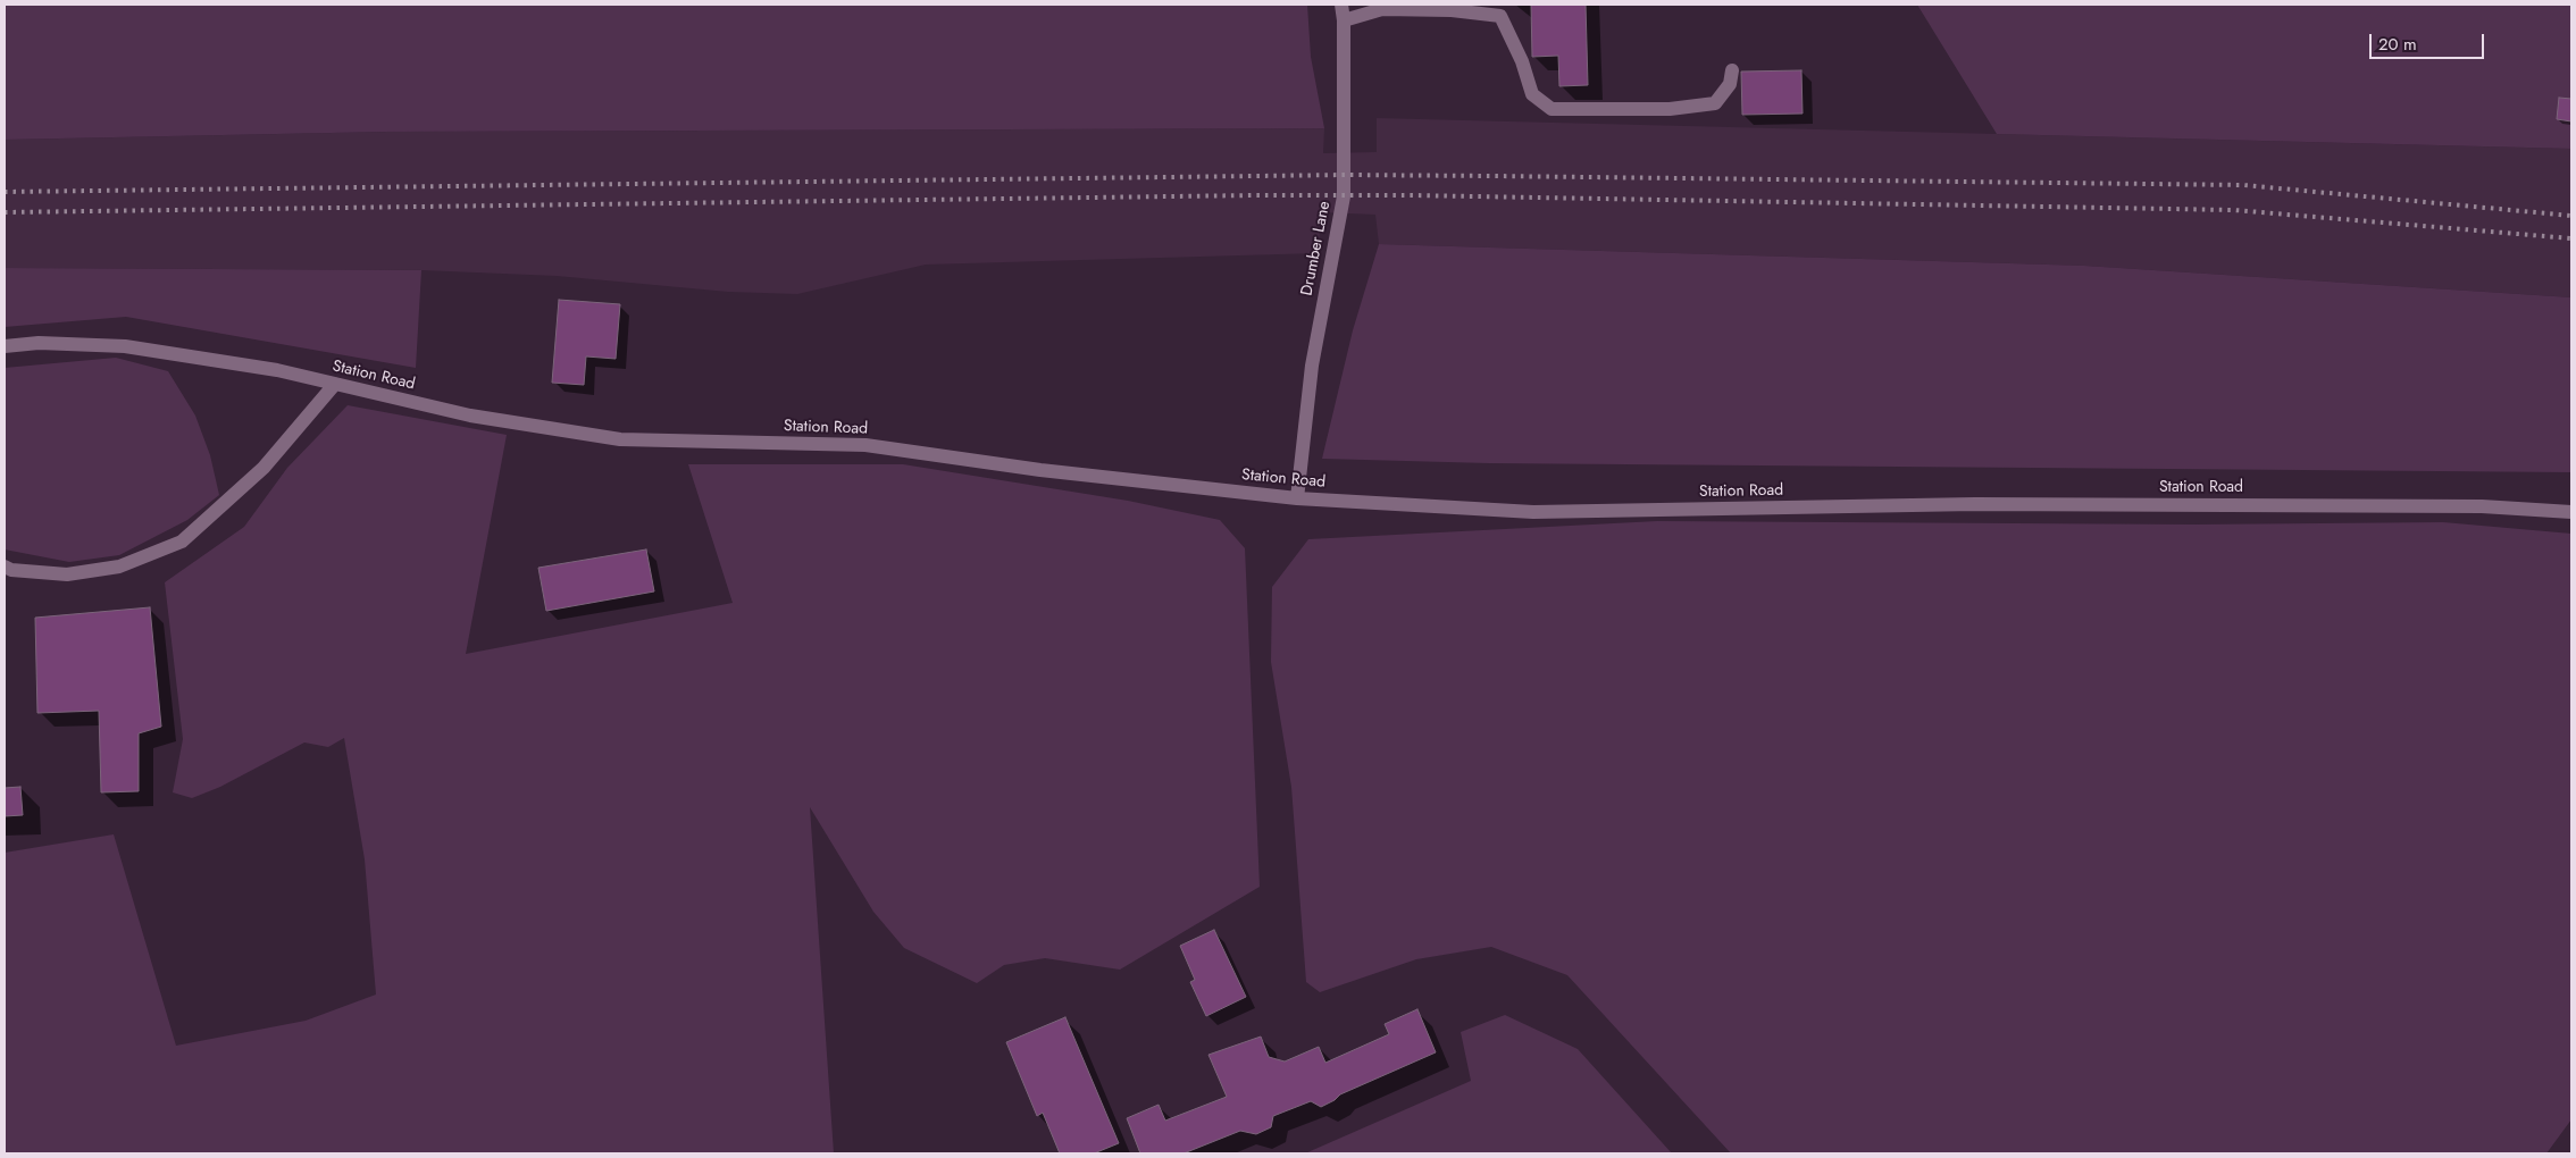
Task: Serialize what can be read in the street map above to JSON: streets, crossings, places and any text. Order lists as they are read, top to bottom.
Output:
{
  "streets": {
    "street": ["Drumber Lane", "Station Road"]
  },
  "crossings": [
    ["Drumber Lane", "Station Road"]
  ],
  "scale_bar": "20 m"
}
